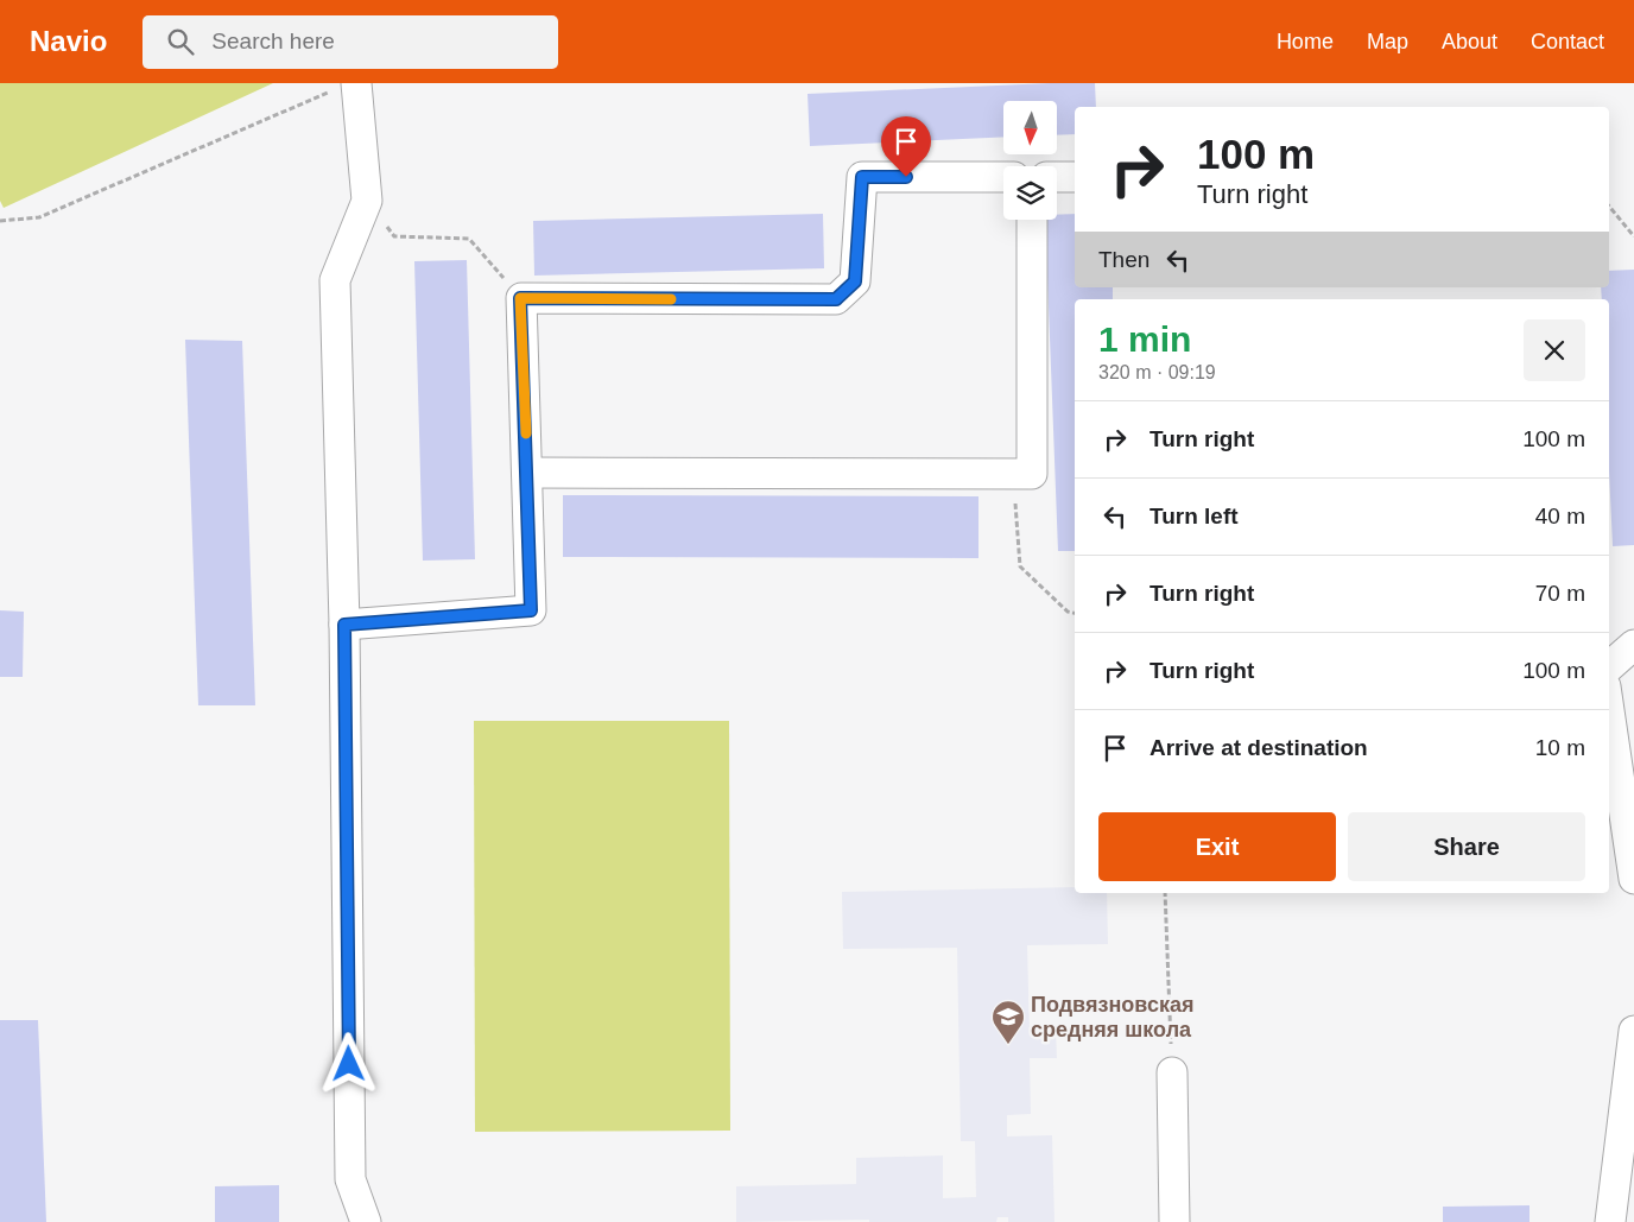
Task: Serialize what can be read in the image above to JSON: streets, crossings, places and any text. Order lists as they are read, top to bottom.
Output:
{
  "places": {
    "school or university": ["Подвязновская средняя школа"]
  },
  "north": "bottom",
  "page": {
    "header": "Navio",
    "search": "Search here",
    "nav": [
      "Home",
      "Map",
      "About",
      "Contact"
    ],
    "turn": ["100 m", "Turn right"],
    "then": "Then",
    "heading": ["1 min", "320 m · 09:19"],
    "list": [
      {
        "name": "Turn right",
        "value": "100 m"
      },
      {
        "name": "Turn left",
        "value": "40 m"
      },
      {
        "name": "Turn right",
        "value": "70 m"
      },
      {
        "name": "Turn right",
        "value": "100 m"
      },
      {
        "name": "Arrive at destination",
        "value": "10 m"
      }
    ],
    "buttons": ["Exit", "Share"]
  }
}
